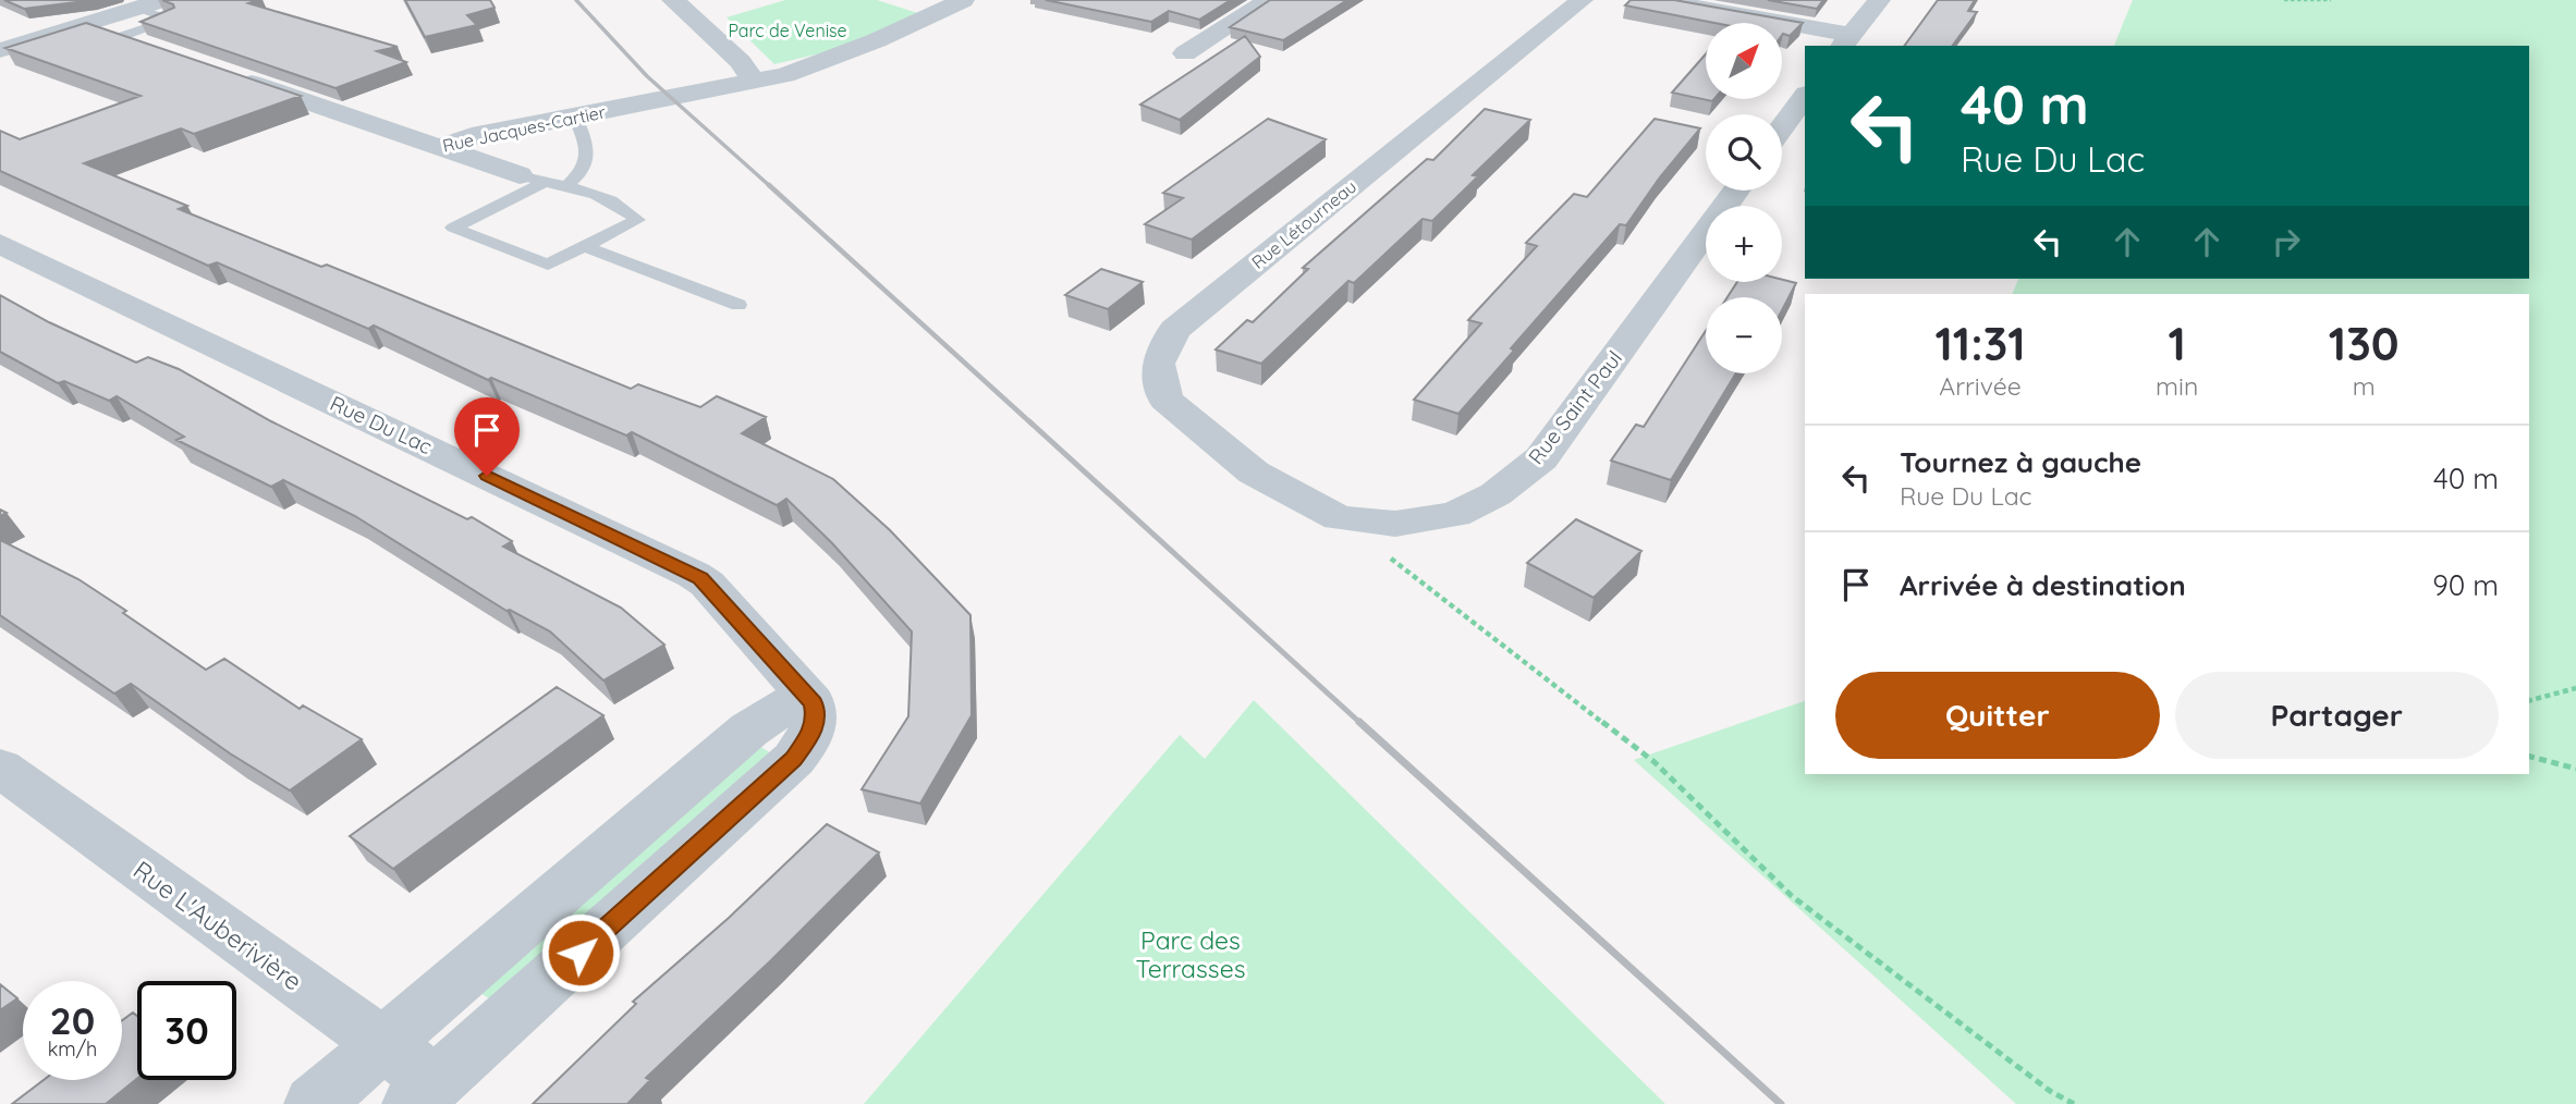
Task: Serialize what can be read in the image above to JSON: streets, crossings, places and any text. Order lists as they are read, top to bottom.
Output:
{
  "streets": {
    "street": [
      "Rue Jacques-Cartier",
      "Rue Létourneau",
      "Rue Saint Paul",
      "Rue Du Lac",
      "Rue L'Auberivière"
    ]
  },
  "crossings": [
    ["Rue Létourneau", "Rue Saint Paul"]
  ],
  "parks": ["Parc de Venise", "Parc des Terrasses"],
  "north": "top right",
  "page": {
    "map_buttons": ["+", "−"],
    "turn": ["40 m", "Rue Du Lac"],
    "eta": [
      "11:31",
      "Arrivée",
      "1",
      "min",
      "130",
      "m"
    ],
    "list": [
      {
        "name": "Tournez à gauche",
        "note": "Rue Du Lac",
        "value": "40 m"
      },
      {
        "name": "Arrivée à destination",
        "value": "90 m"
      }
    ],
    "buttons": ["Quitter", "Partager"],
    "speed": "20 km/h",
    "limit": "30"
  }
}
